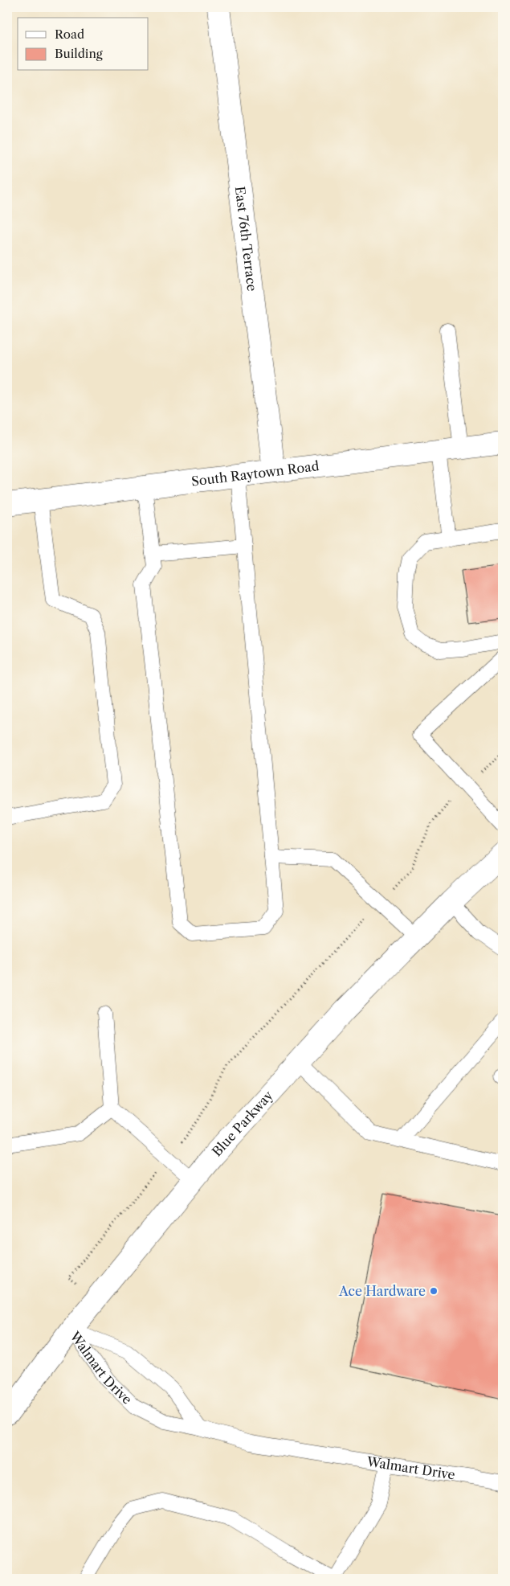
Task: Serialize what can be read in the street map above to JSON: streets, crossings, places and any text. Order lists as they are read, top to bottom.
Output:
{
  "streets": {
    "main road": ["East 76th Terrace", "South Raytown Road", "Blue Parkway"],
    "lane": ["Walmart Drive"]
  },
  "crossings": [
    ["East 76th Terrace", "South Raytown Road"],
    ["Blue Parkway", "Walmart Drive"]
  ],
  "places": ["Ace Hardware"],
  "legend": ["Road", "Building"]
}
